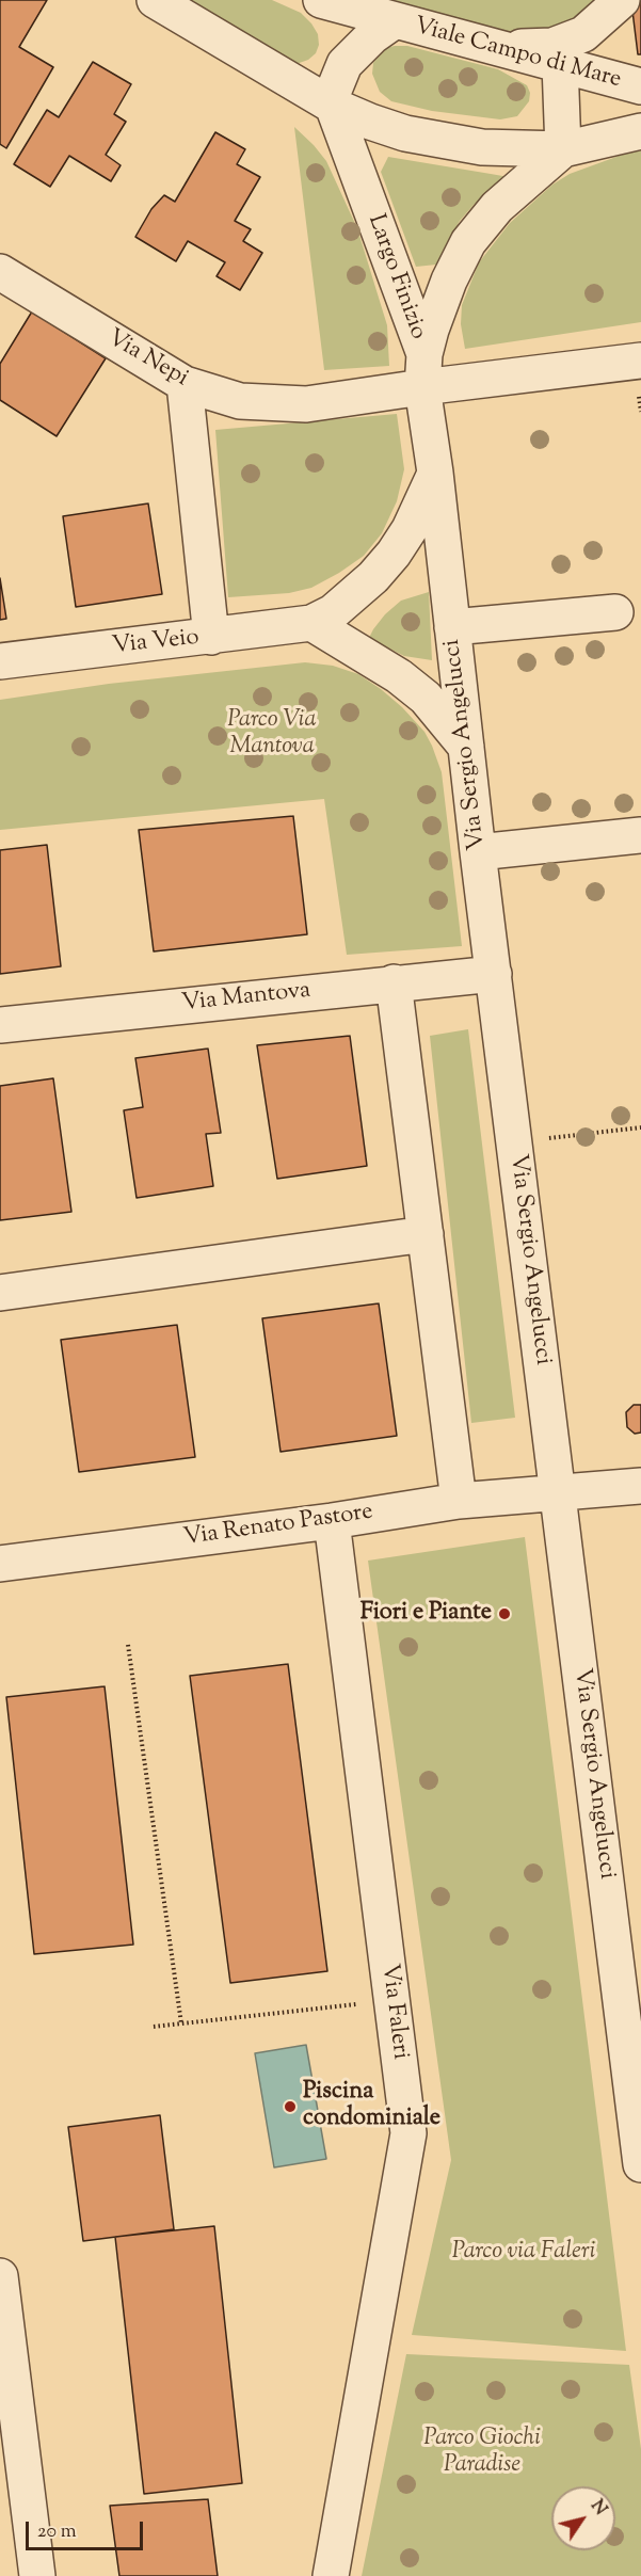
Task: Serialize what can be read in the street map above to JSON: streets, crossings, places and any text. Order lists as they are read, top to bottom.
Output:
{
  "streets": {
    "street": [
      "Viale Campo di Mare",
      "Largo Finizio",
      "Via Nepi",
      "Via Veio",
      "Via Sergio Angelucci",
      "Via Mantova",
      "Via Renato Pastore",
      "Via Faleri"
    ]
  },
  "crossings": [
    ["Viale Campo di Mare", "Largo Finizio"],
    ["Largo Finizio", "Via Nepi"],
    ["Largo Finizio", "Via Sergio Angelucci"],
    ["Via Nepi", "Via Sergio Angelucci"],
    ["Via Veio", "Via Sergio Angelucci"],
    ["Via Sergio Angelucci", "Via Mantova"],
    ["Via Sergio Angelucci", "Via Renato Pastore"],
    ["Via Renato Pastore", "Via Faleri"]
  ],
  "parks": ["Parco Via Mantova", "Parco via Faleri", "Parco Giochi Paradise"],
  "places": ["Fiori e Piante", "Piscina condominiale"],
  "scale_bar": "20 m",
  "north": "top right"
}
